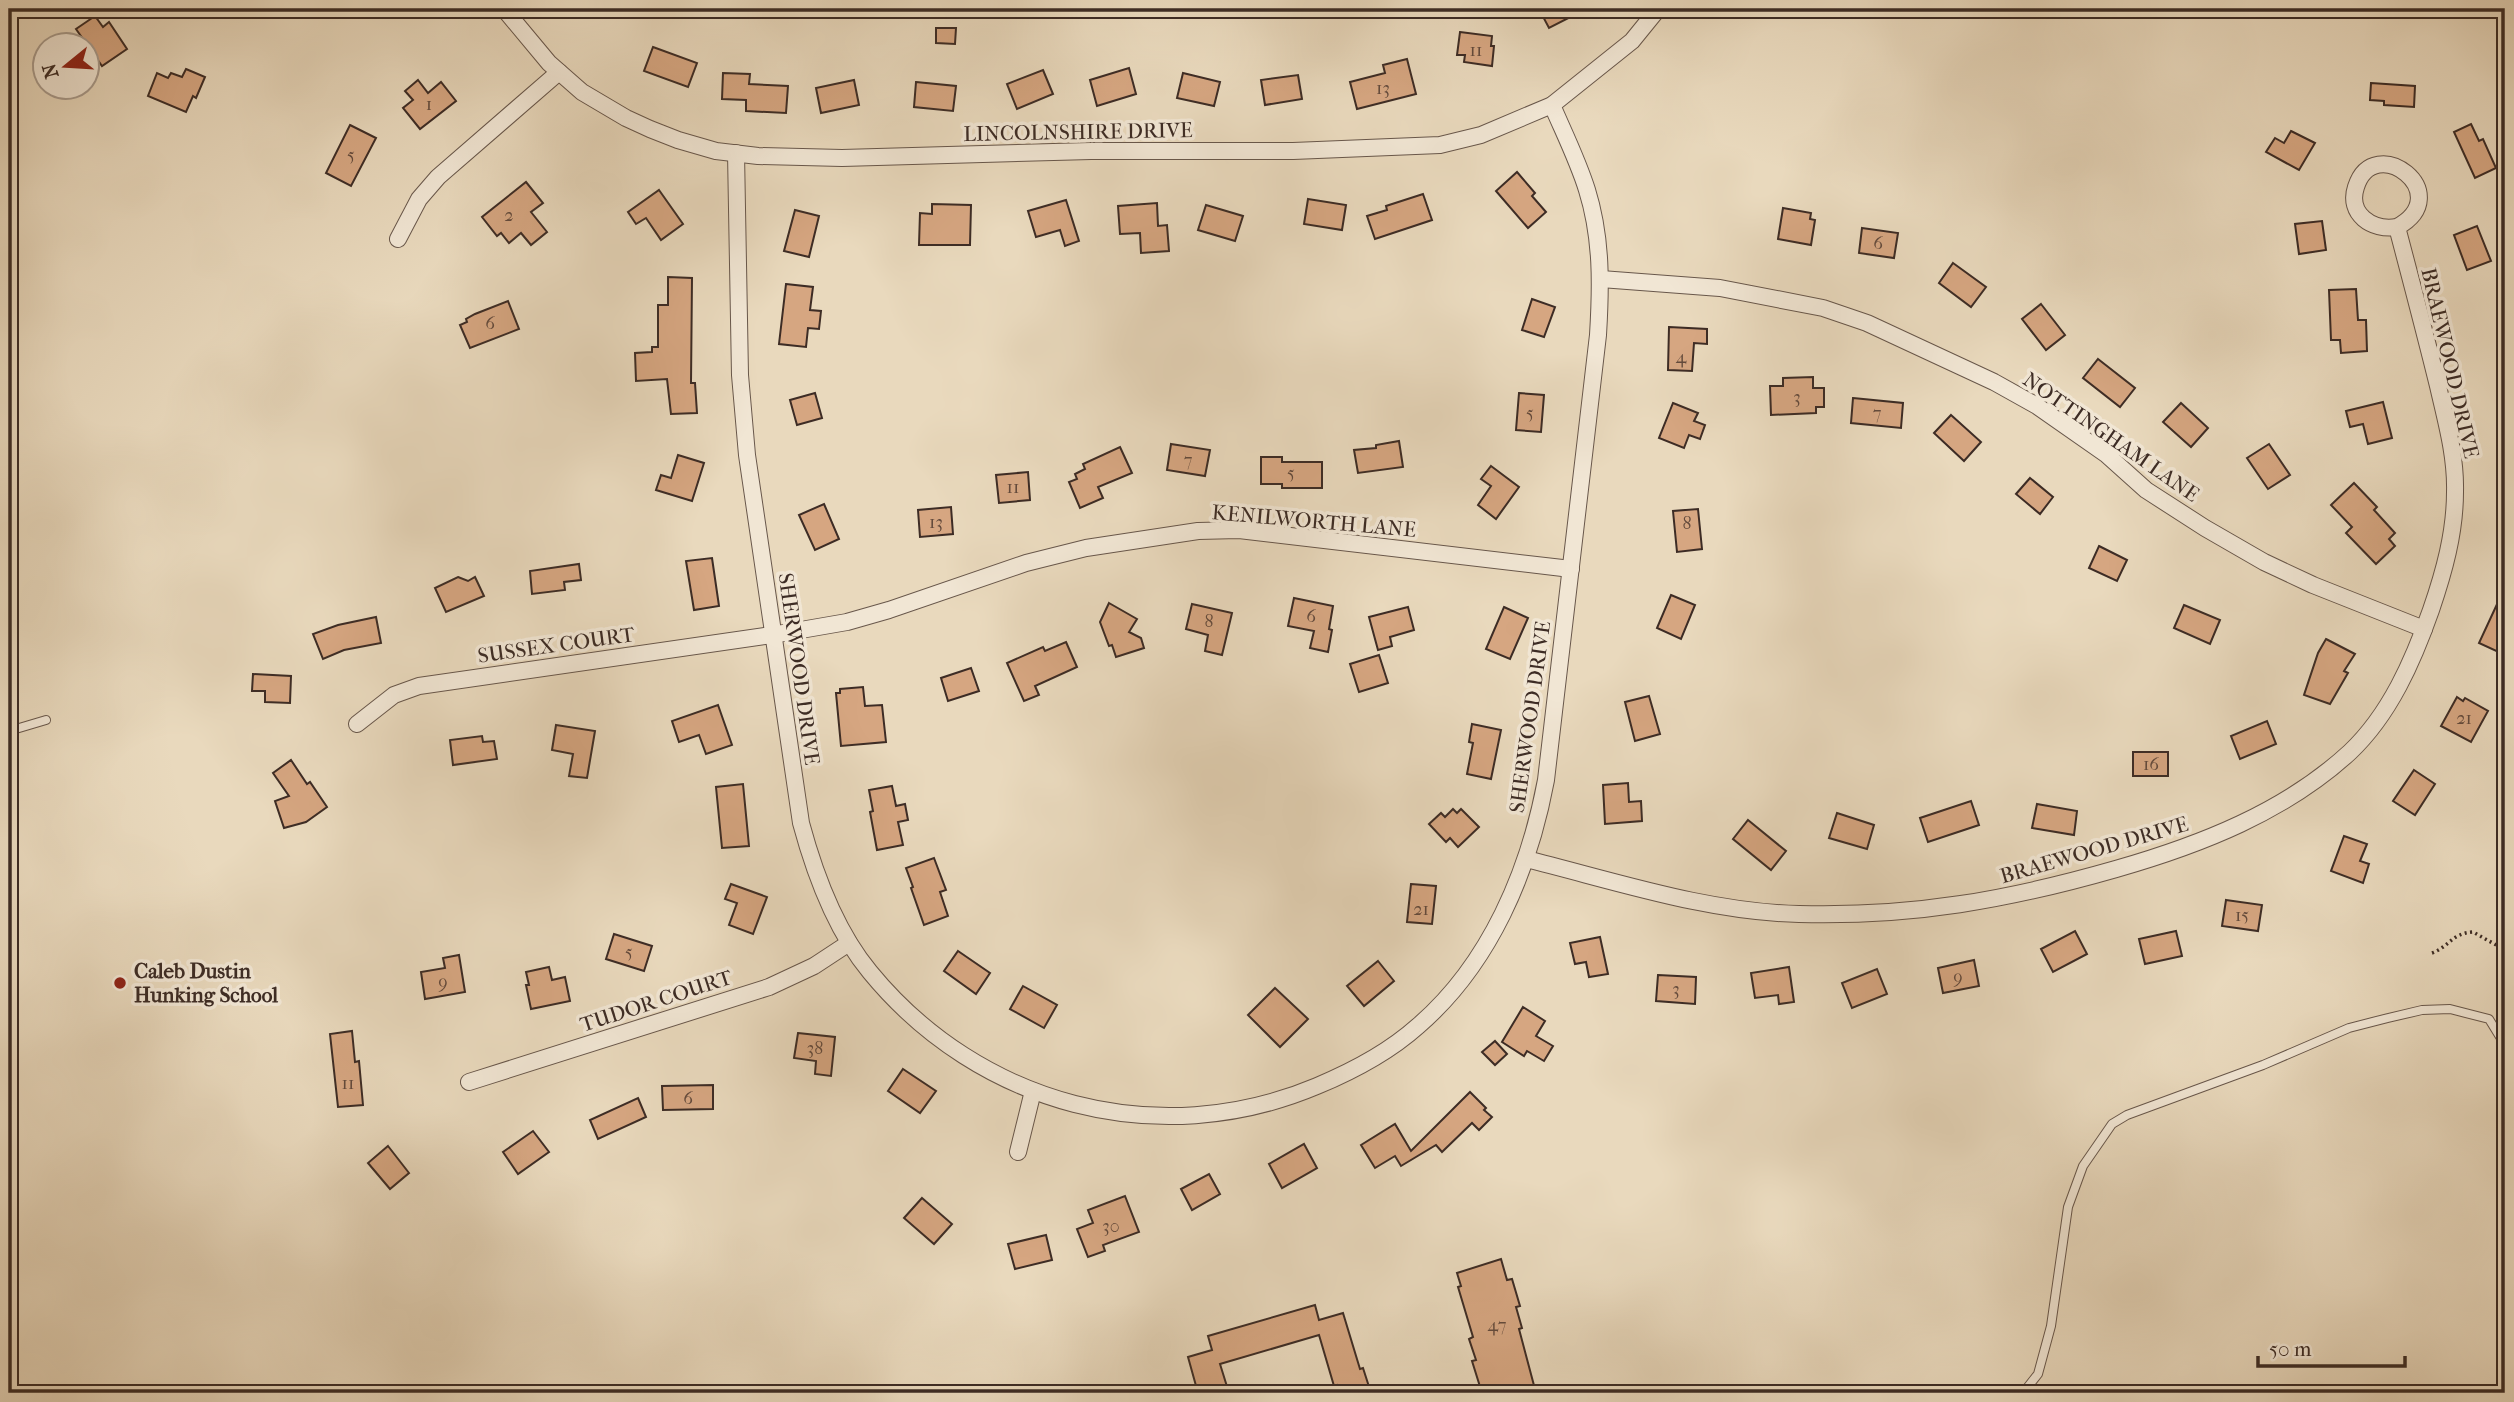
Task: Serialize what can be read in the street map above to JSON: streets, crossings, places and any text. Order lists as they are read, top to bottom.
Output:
{
  "streets": {
    "street": [
      "LINCOLNSHIRE DRIVE",
      "BRAEWOOD DRIVE",
      "NOTTINGHAM LANE",
      "KENILWORTH LANE",
      "SUSSEX COURT",
      "SHERWOOD DRIVE",
      "TUDOR COURT"
    ]
  },
  "crossings": [
    ["LINCOLNSHIRE DRIVE", "SHERWOOD DRIVE"],
    ["BRAEWOOD DRIVE", "NOTTINGHAM LANE"],
    ["BRAEWOOD DRIVE", "SHERWOOD DRIVE"],
    ["NOTTINGHAM LANE", "SHERWOOD DRIVE"],
    ["KENILWORTH LANE", "SUSSEX COURT"],
    ["KENILWORTH LANE", "SHERWOOD DRIVE"],
    ["SUSSEX COURT", "SHERWOOD DRIVE"],
    ["SHERWOOD DRIVE", "TUDOR COURT"]
  ],
  "places": ["Caleb Dustin Hunking School"],
  "house_numbers": [
    "11",
    "13",
    "1",
    "5",
    "2",
    "6",
    "6",
    "4",
    "3",
    "5",
    "7",
    "7",
    "5",
    "11",
    "13",
    "8",
    "6",
    "8",
    "21",
    "16",
    "21",
    "15",
    "5",
    "9",
    "9",
    "3",
    "38",
    "11",
    "6",
    "30",
    "47"
  ],
  "scale_bar": "50 m",
  "north": "left"
}
